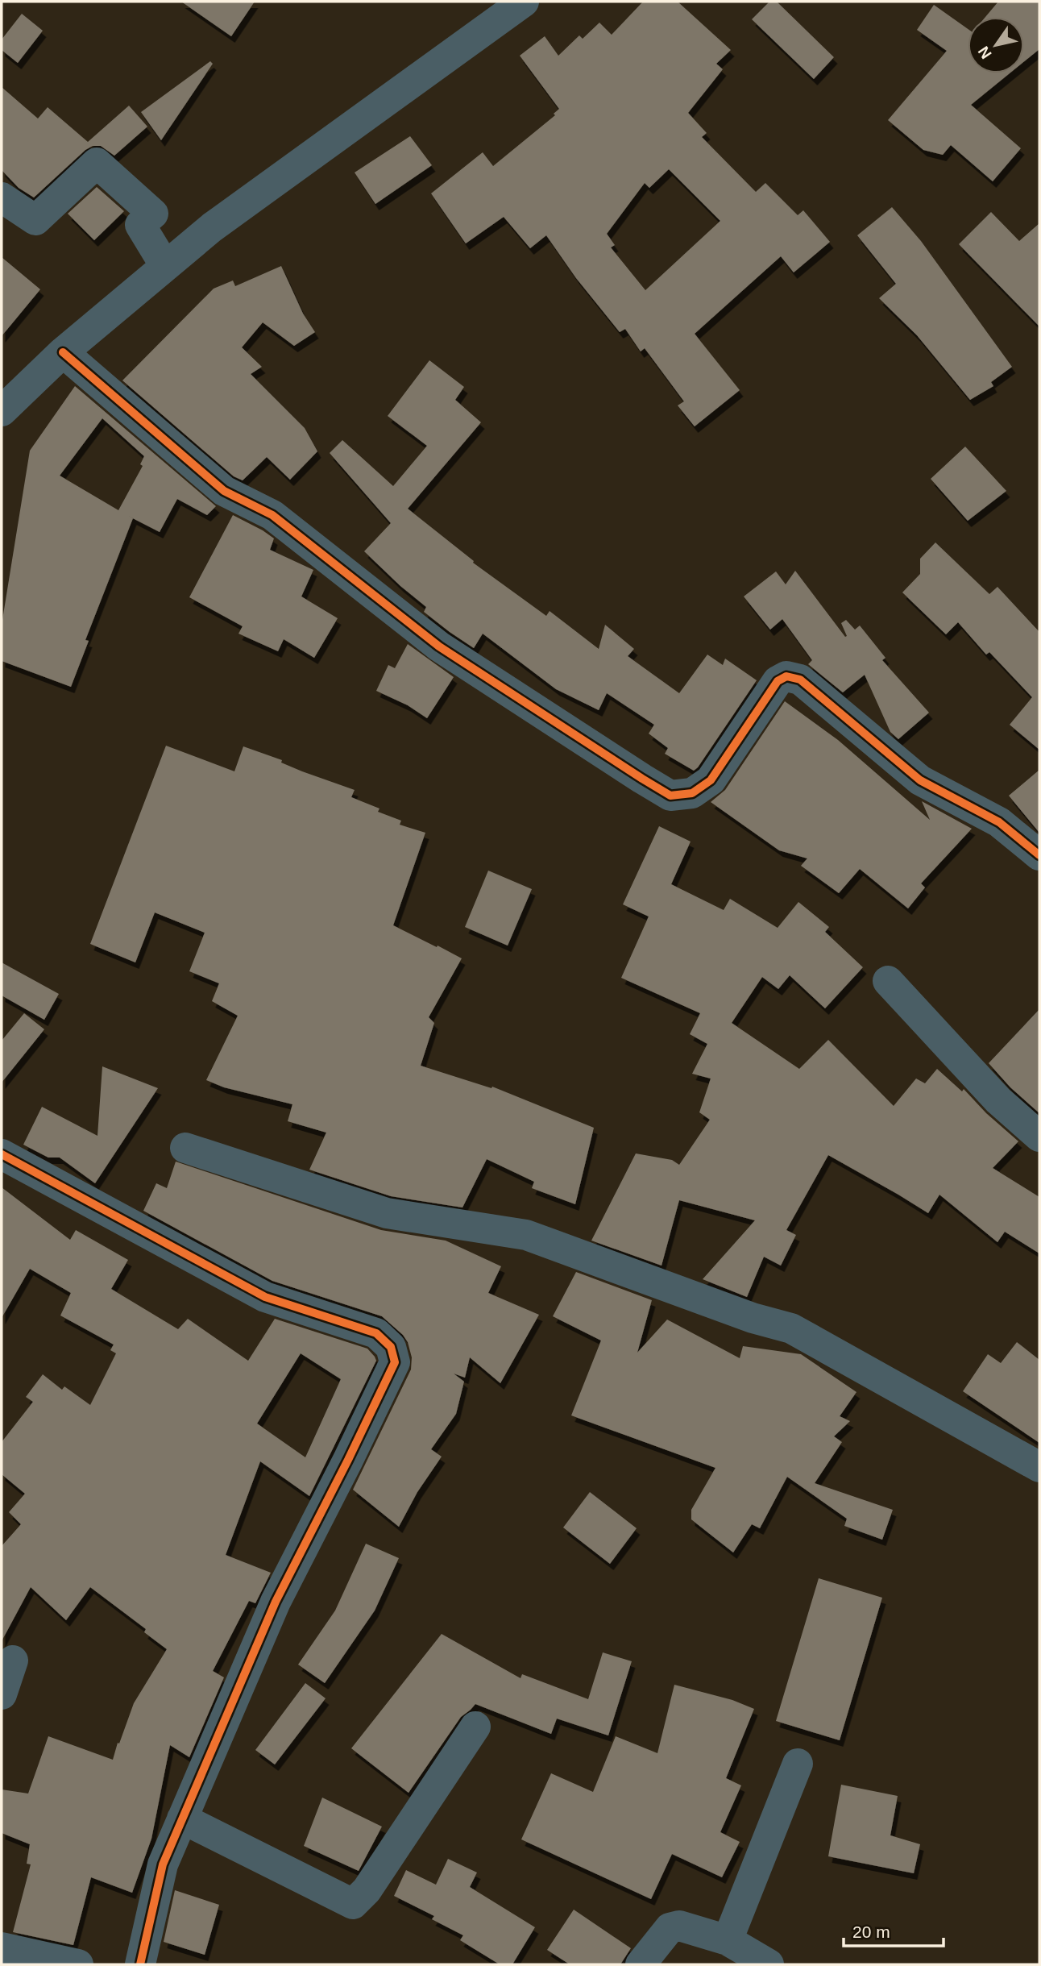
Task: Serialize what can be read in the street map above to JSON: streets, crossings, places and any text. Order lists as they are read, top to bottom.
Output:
{
  "scale_bar": "20 m",
  "north": "bottom left"
}
